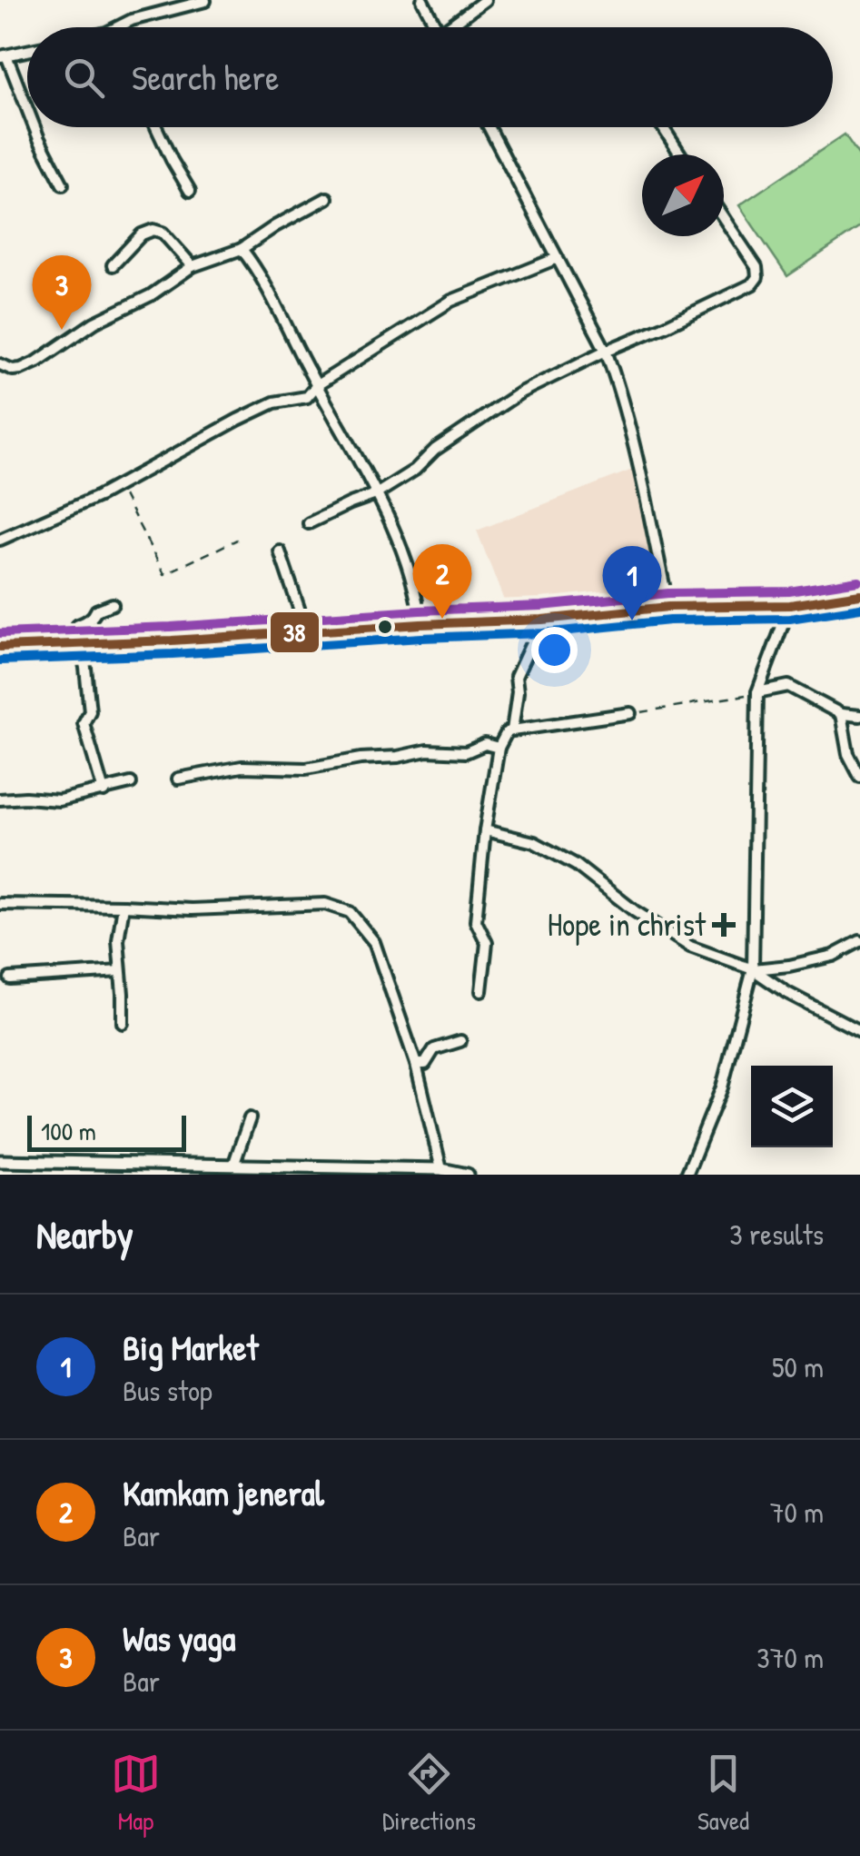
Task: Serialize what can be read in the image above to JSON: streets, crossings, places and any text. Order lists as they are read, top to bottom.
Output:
{
  "places": {
    "health": ["Hope in christ"]
  },
  "lines": ["transit line 38"],
  "scale_bar": "100 m",
  "north": "top right",
  "page": {
    "search": "Search here",
    "pins": ["3", "2", "1"],
    "scale": "100 m",
    "heading": ["Nearby", "3 results"],
    "list": [
      {
        "mark": "1",
        "name": "Big Market",
        "note": "Bus stop",
        "value": "50 m"
      },
      {
        "mark": "2",
        "name": "Kamkam jeneral",
        "note": "Bar",
        "value": "70 m"
      },
      {
        "mark": "3",
        "name": "Was yaga",
        "note": "Bar",
        "value": "370 m"
      }
    ],
    "nav": ["Map", "Directions", "Saved"]
  }
}
